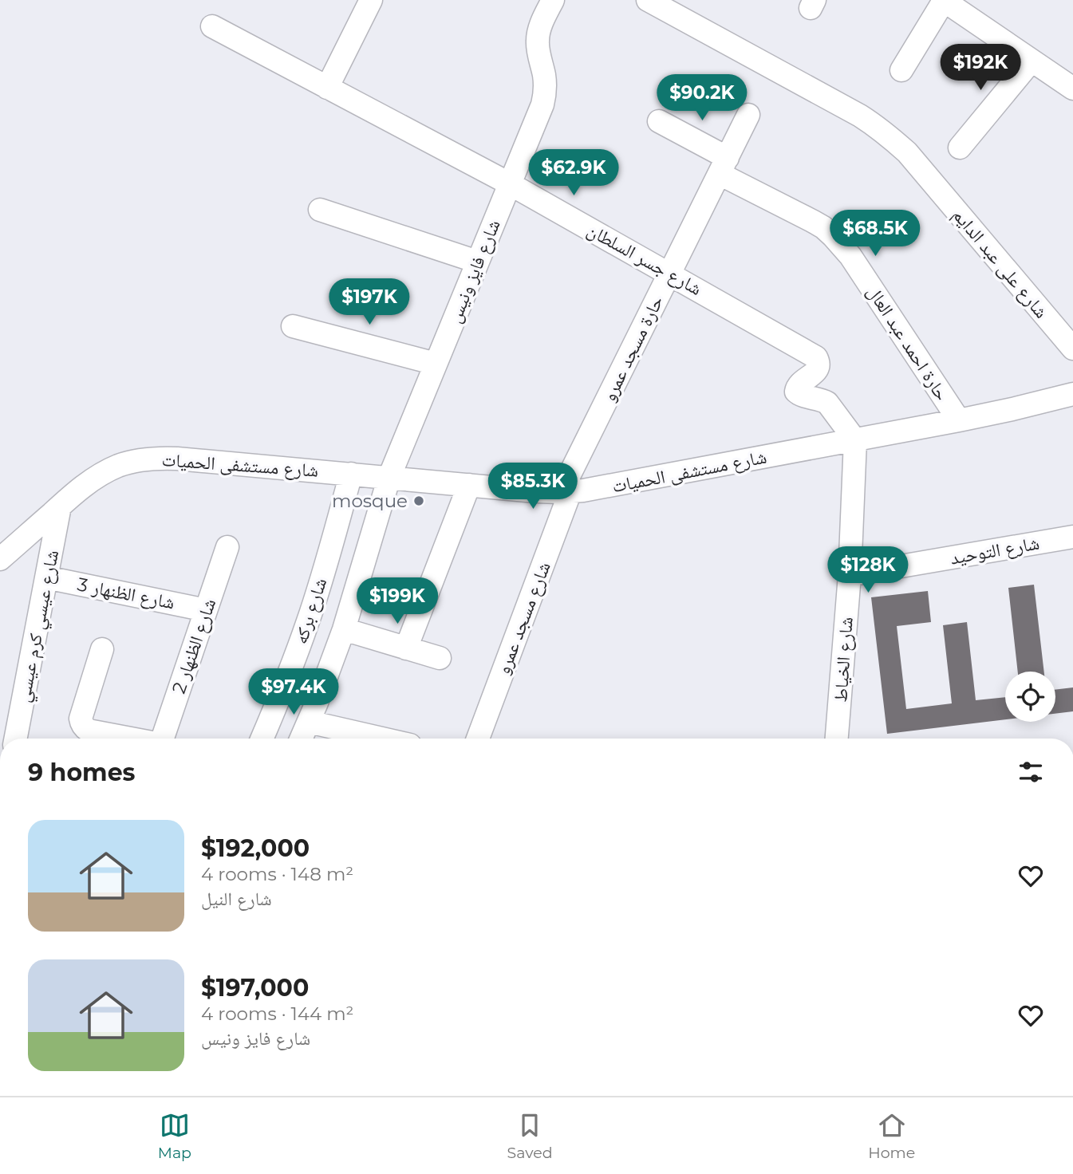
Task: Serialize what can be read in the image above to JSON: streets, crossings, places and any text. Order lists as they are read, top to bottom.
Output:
{
  "streets": {
    "street": [
      "شارع جسر السلطان",
      "شارع على عبد الدايم",
      "شارع فايز ونيس",
      "حارة احمد عبد العال",
      "حارة مسجد عمرو",
      "شارع مستشفى الحميات",
      "شارع التوحيد",
      "شارع الظنهار 3",
      "شارع بركه",
      "شارع مسجد عمرو",
      "شارع عيسي كرم عيسي",
      "شارع الظنهار 2",
      "شارع الخياط"
    ]
  },
  "crossings": [
    ["شارع جسر السلطان", "شارع فايز ونيس"],
    ["شارع جسر السلطان", "حارة مسجد عمرو"],
    ["شارع جسر السلطان", "شارع مستشفى الحميات"],
    ["شارع جسر السلطان", "شارع الخياط"],
    ["شارع فايز ونيس", "شارع مستشفى الحميات"],
    ["شارع فايز ونيس", "شارع بركه"],
    ["حارة احمد عبد العال", "حارة مسجد عمرو"],
    ["حارة احمد عبد العال", "شارع مستشفى الحميات"],
    ["حارة مسجد عمرو", "شارع مستشفى الحميات"],
    ["حارة مسجد عمرو", "شارع مسجد عمرو"],
    ["شارع مستشفى الحميات", "شارع بركه"],
    ["شارع مستشفى الحميات", "شارع مسجد عمرو"],
    ["شارع مستشفى الحميات", "شارع عيسي كرم عيسي"],
    ["شارع مستشفى الحميات", "شارع الخياط"],
    ["شارع التوحيد", "شارع الخياط"],
    ["شارع الظنهار 3", "شارع عيسي كرم عيسي"],
    ["شارع الظنهار 3", "شارع الظنهار 2"]
  ],
  "places": ["mosque"],
  "page": {
    "price": [
      "$192K",
      "$90.2K",
      "$62.9K",
      "$68.5K",
      "$197K",
      "$85.3K",
      "$128K",
      "$199K",
      "$97.4K"
    ],
    "heading": "9 homes",
    "list": [
      {
        "name": "$192,000",
        "note": "4 rooms · 148 m² · شارع النيل"
      },
      {
        "name": "$197,000",
        "note": "4 rooms · 144 m² · شارع فايز ونيس"
      }
    ],
    "tabs": ["Map", "Saved", "Home"]
  }
}
